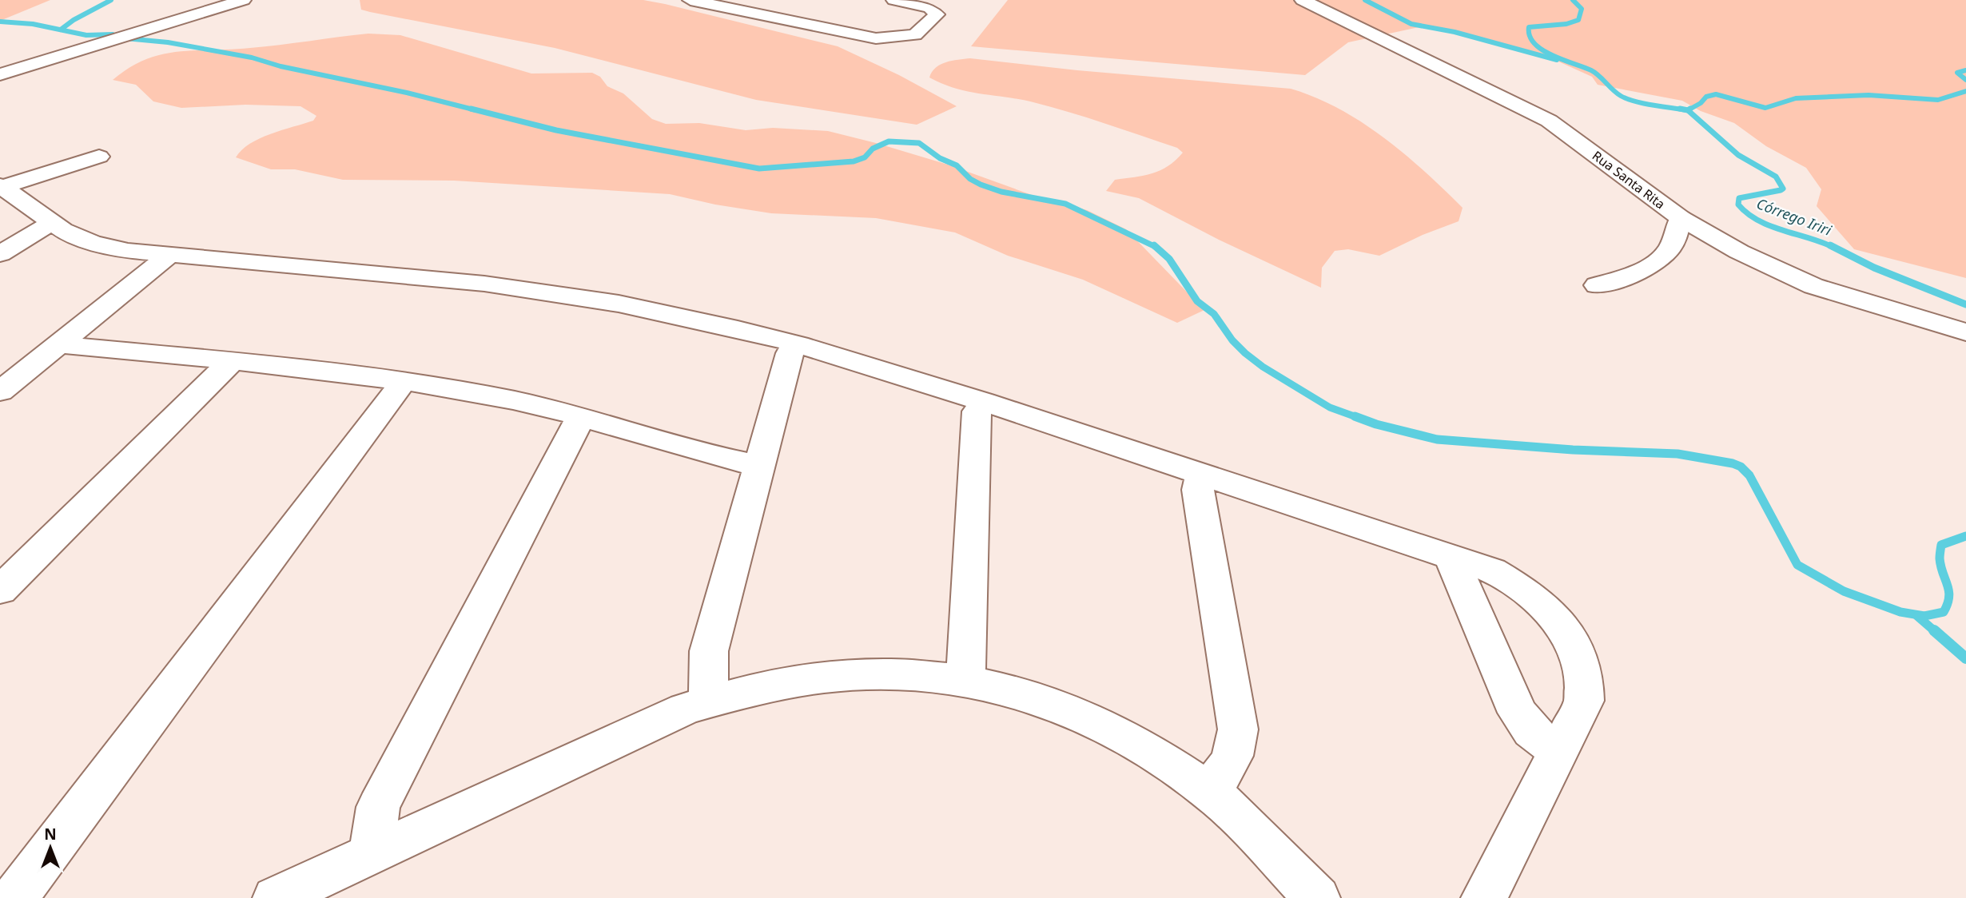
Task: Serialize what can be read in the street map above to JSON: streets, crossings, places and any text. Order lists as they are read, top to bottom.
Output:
{
  "streets": {
    "street": ["Rua Santa Rita"]
  },
  "water": ["Córrego Iriri"],
  "north": "top"
}
